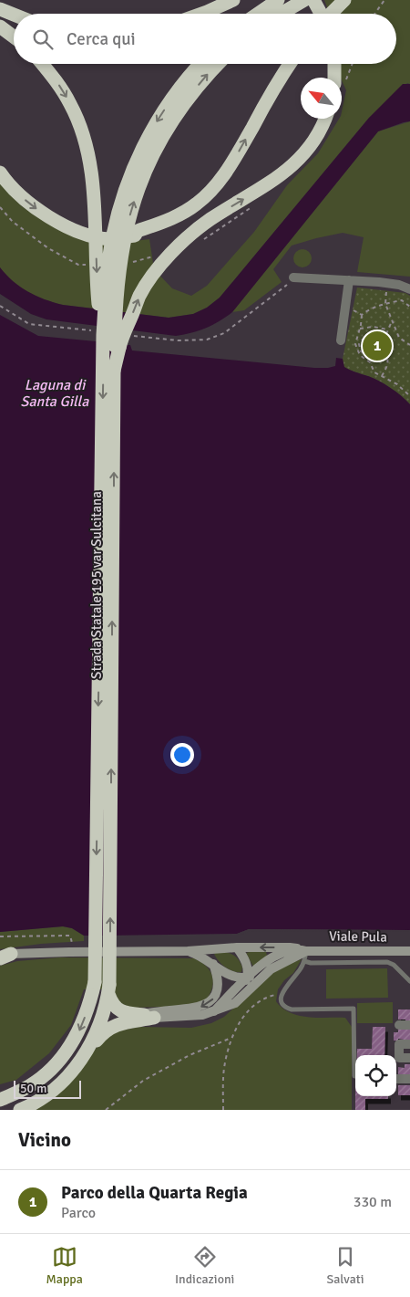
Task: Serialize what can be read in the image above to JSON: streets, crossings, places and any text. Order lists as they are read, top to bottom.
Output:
{
  "streets": {
    "highway": ["Strada Statale 195 var Sulcitana"],
    "street": ["Viale Pula"]
  },
  "water": ["Laguna di Santa Gilla"],
  "scale_bar": "50 m",
  "north": "top left",
  "page": {
    "search": "Cerca qui",
    "pins": "1",
    "scale": "50 m",
    "heading": "Vicino",
    "list": [
      {
        "mark": "1",
        "name": "Parco della Quarta Regia",
        "note": "Parco",
        "value": "330 m"
      }
    ],
    "nav": ["Mappa", "Indicazioni", "Salvati"]
  }
}
